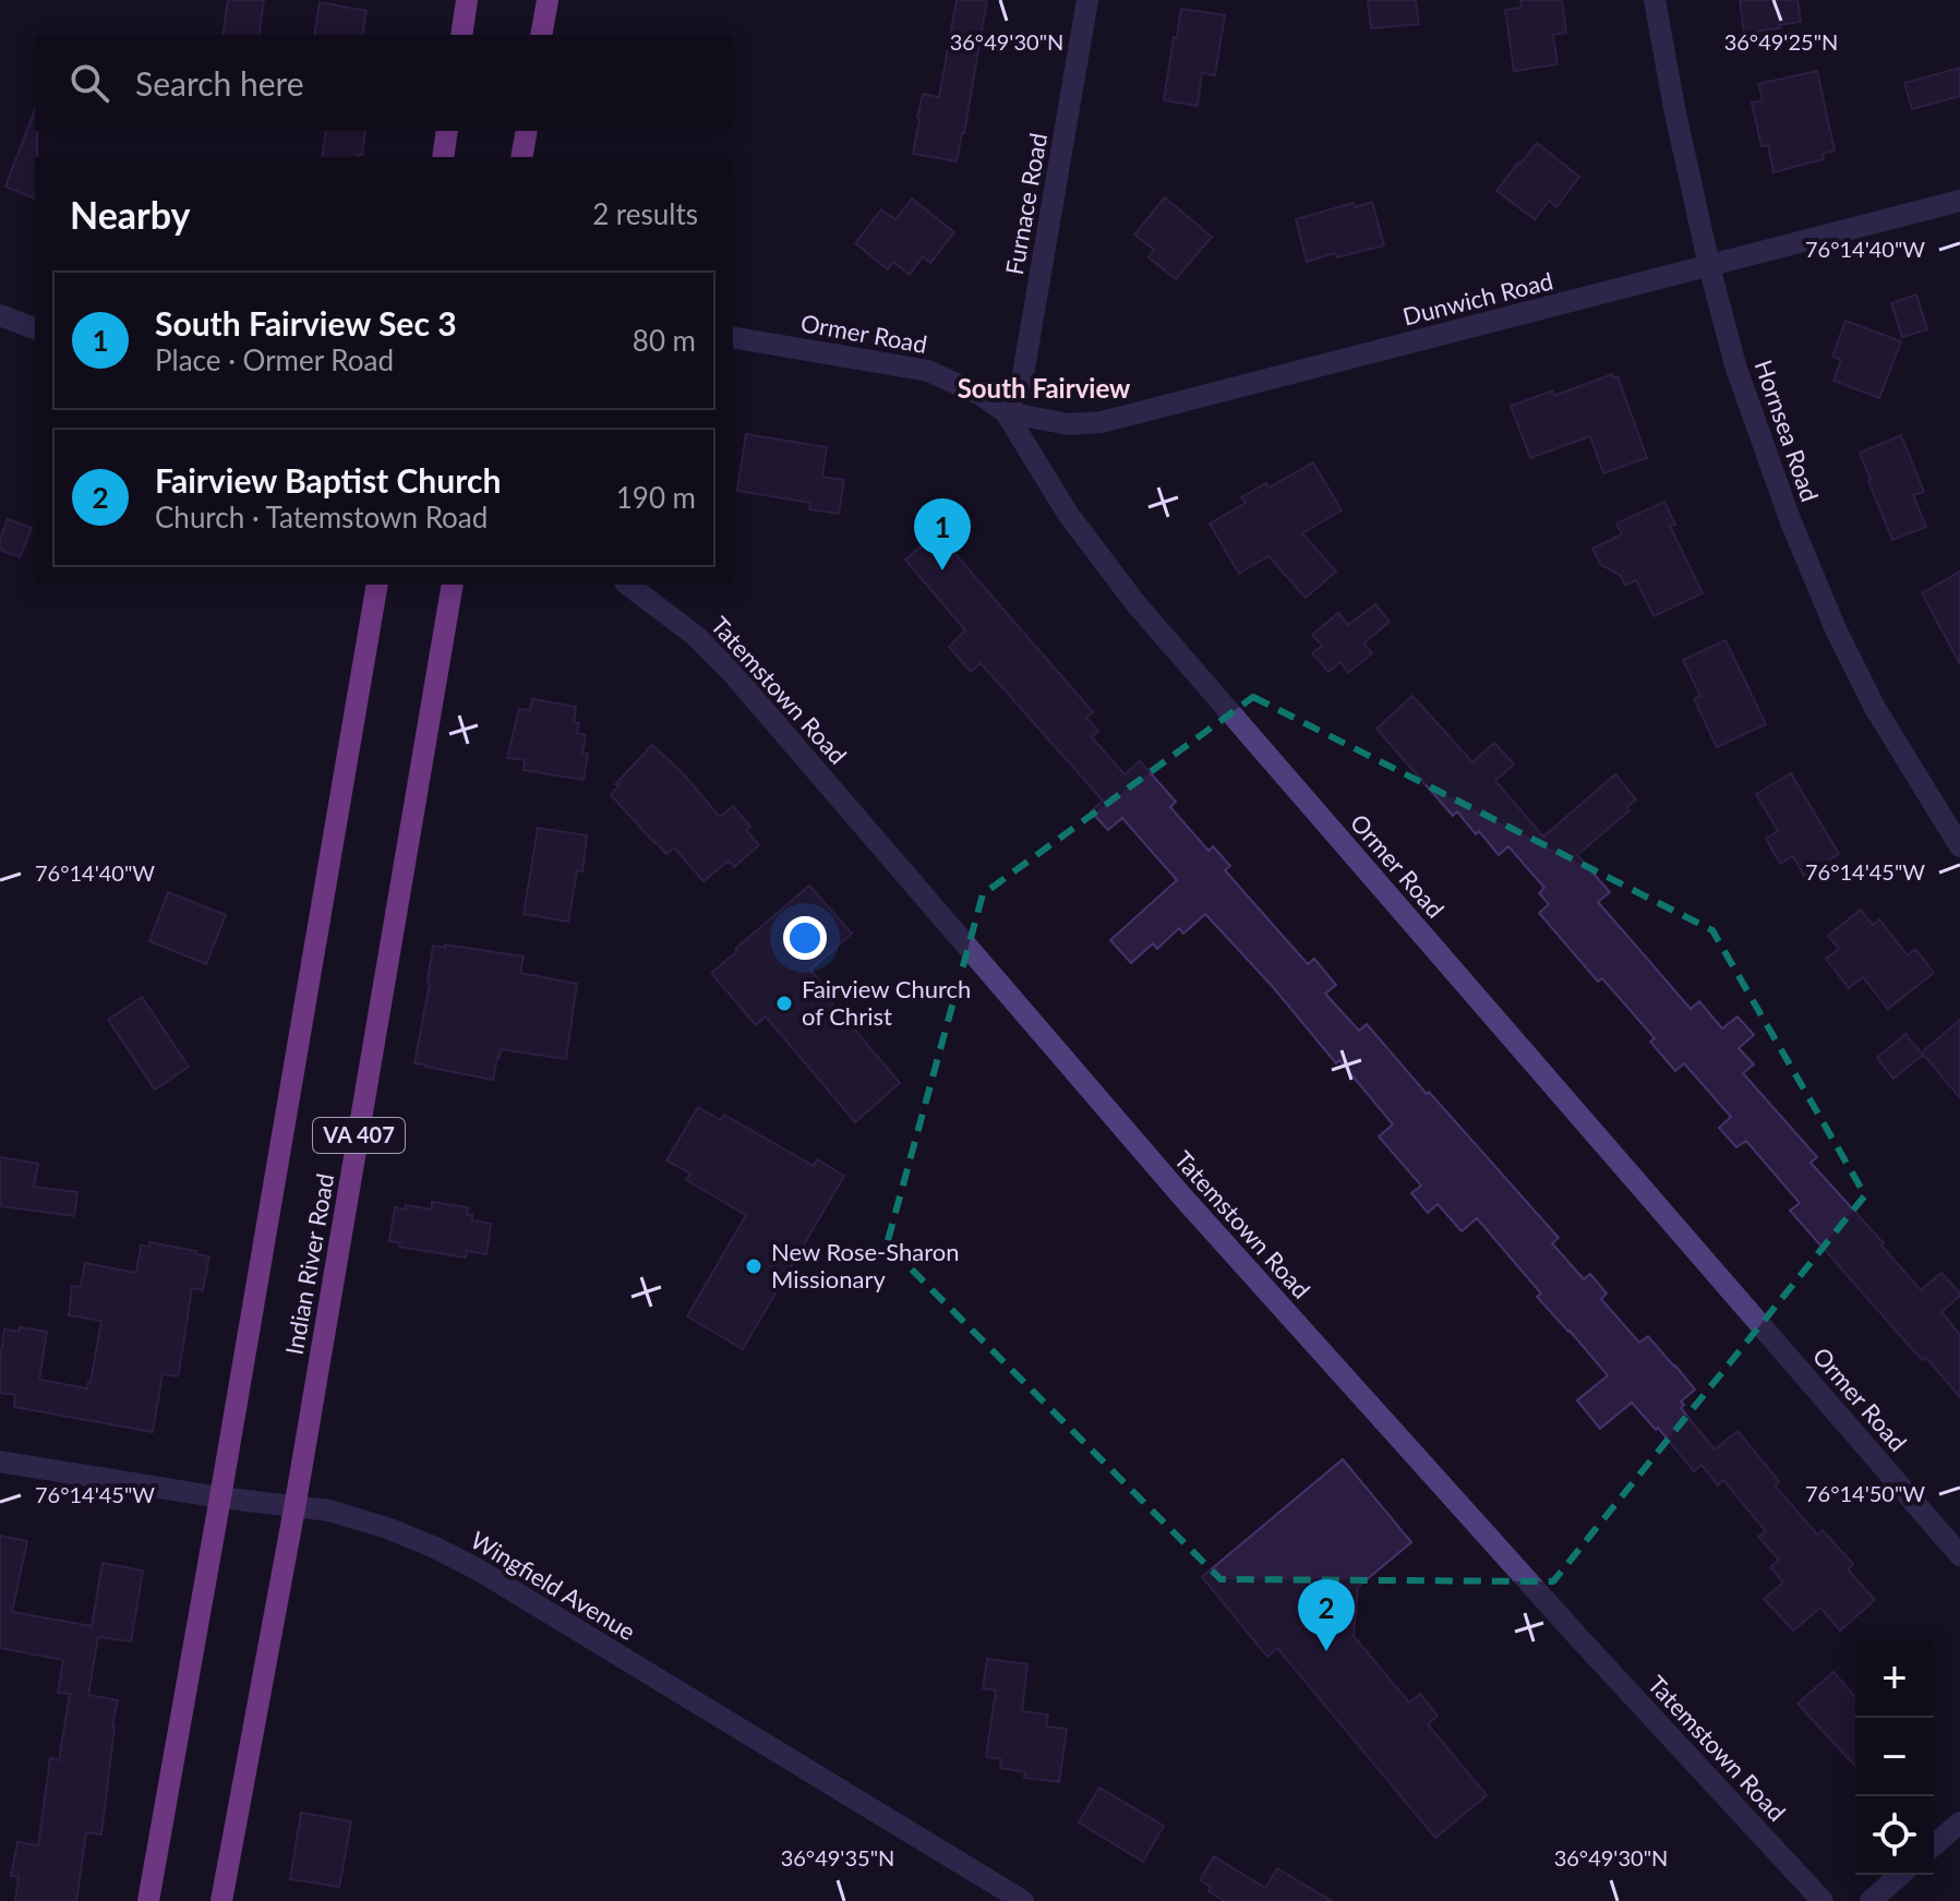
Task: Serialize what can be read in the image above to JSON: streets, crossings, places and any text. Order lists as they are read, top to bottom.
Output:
{
  "streets": {
    "main road": ["VA 407", "Indian River Road"],
    "street": [
      "Furnace Road",
      "Dunwich Road",
      "Ormer Road",
      "Hornsea Road",
      "Tatemstown Road",
      "Wingfield Avenue"
    ]
  },
  "crossings": [
    ["Furnace Road", "Dunwich Road"],
    ["Furnace Road", "Ormer Road"],
    ["Dunwich Road", "Ormer Road"],
    ["Dunwich Road", "Hornsea Road"],
    ["Indian River Road", "Wingfield Avenue"]
  ],
  "districts": ["South Fairview"],
  "places": ["Fairview Church of Christ", "New Rose-Sharon Missionary"],
  "page": {
    "search": "Search here",
    "heading": ["Nearby", "2 results"],
    "list": [
      {
        "mark": "1",
        "name": "South Fairview Sec 3",
        "note": "Place · Ormer Road",
        "value": "80 m"
      },
      {
        "mark": "2",
        "name": "Fairview Baptist Church",
        "note": "Church · Tatemstown Road",
        "value": "190 m"
      }
    ],
    "pins": ["1", "2"],
    "map_buttons": ["+", "−"]
  },
  "coordinates": [
    "36°49'30\"N",
    "36°49'25\"N",
    "76°14'40\"W",
    "76°14'45\"W",
    "76°14'50\"W",
    "36°49'35\"N"
  ]
}
